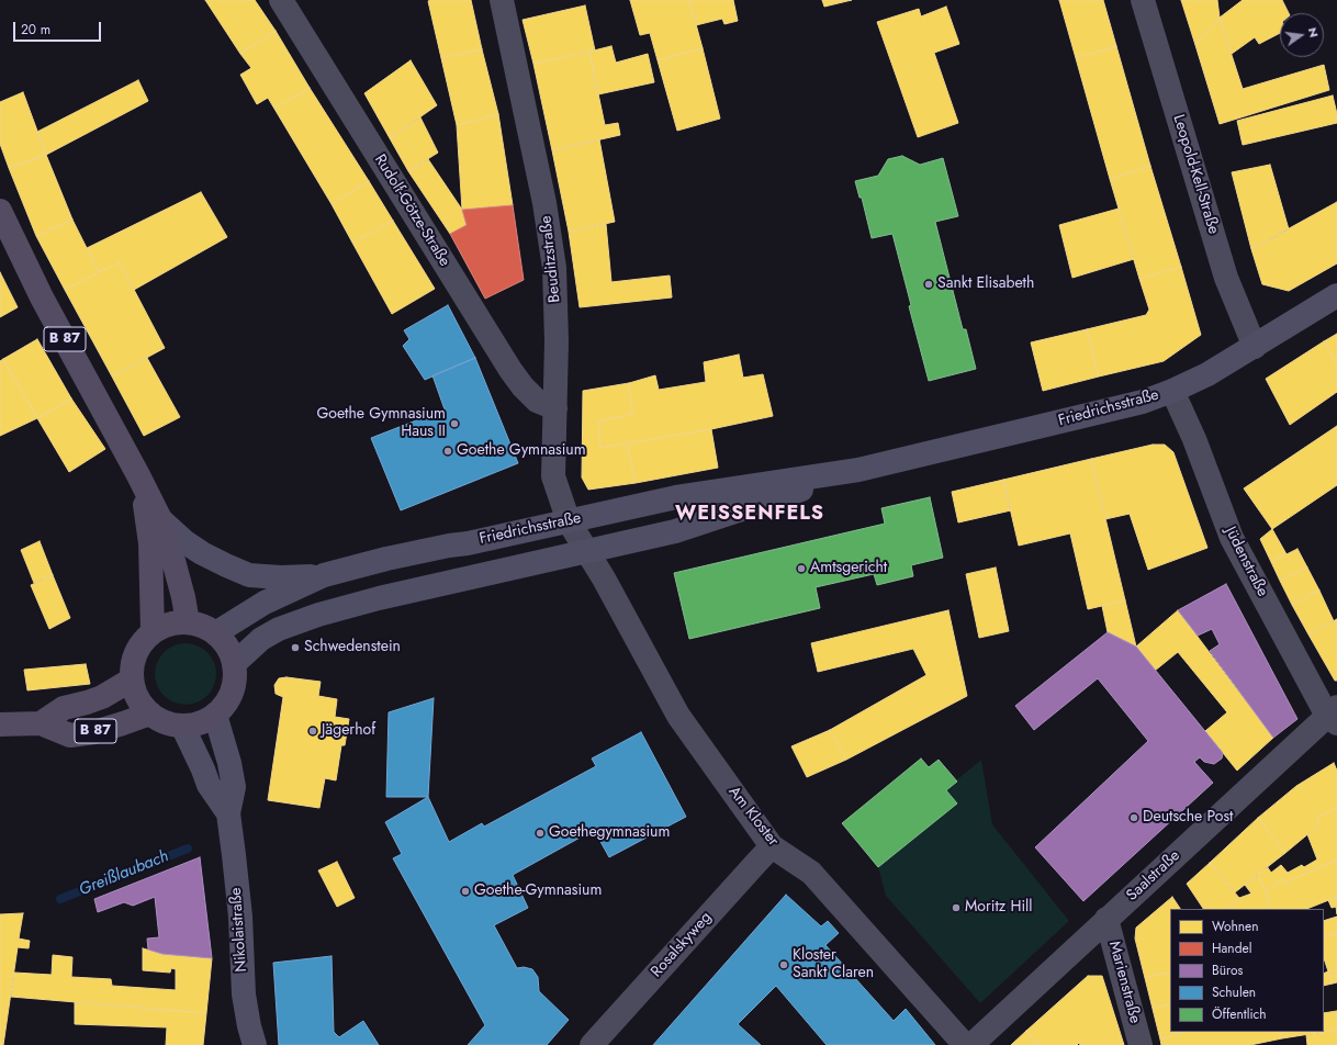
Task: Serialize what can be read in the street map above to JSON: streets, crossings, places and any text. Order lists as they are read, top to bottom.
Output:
{
  "streets": {
    "main road": ["B 87", "Friedrichsstraße", "Nikolaistraße"],
    "street": [
      "Leopold-Kell-Straße",
      "Rudolf-Götze-Straße",
      "Beuditzstraße",
      "Jüdenstraße",
      "Am Kloster",
      "Saalstraße",
      "Rosalskyweg",
      "Marienstraße"
    ]
  },
  "crossings": [
    ["Leopold-Kell-Straße", "Friedrichsstraße"],
    ["Rudolf-Götze-Straße", "Beuditzstraße"],
    ["Beuditzstraße", "Friedrichsstraße"],
    ["Beuditzstraße", "Am Kloster"],
    ["B 87", "Friedrichsstraße"],
    ["B 87", "Nikolaistraße"],
    ["Friedrichsstraße", "Jüdenstraße"],
    ["Friedrichsstraße", "Am Kloster"],
    ["Friedrichsstraße", "Nikolaistraße"],
    ["Jüdenstraße", "Saalstraße"],
    ["Am Kloster", "Rosalskyweg"],
    ["Saalstraße", "Marienstraße"]
  ],
  "districts": ["WEISSENFELS"],
  "water": ["Greißlaubach"],
  "places": [
    "Sankt Elisabeth",
    "Goethe Gymnasium Haus II",
    "Goethe Gymnasium",
    "Amtsgericht",
    "Schwedenstein",
    "Jägerhof",
    "Deutsche Post",
    "Goethegymnasium",
    "Goethe-Gymnasium",
    "Moritz Hill",
    "Kloster Sankt Claren"
  ],
  "legend": [
    "Wohnen",
    "Handel",
    "Büros",
    "Schulen",
    "Öffentlich"
  ],
  "scale_bar": "20 m",
  "north": "right"
}
